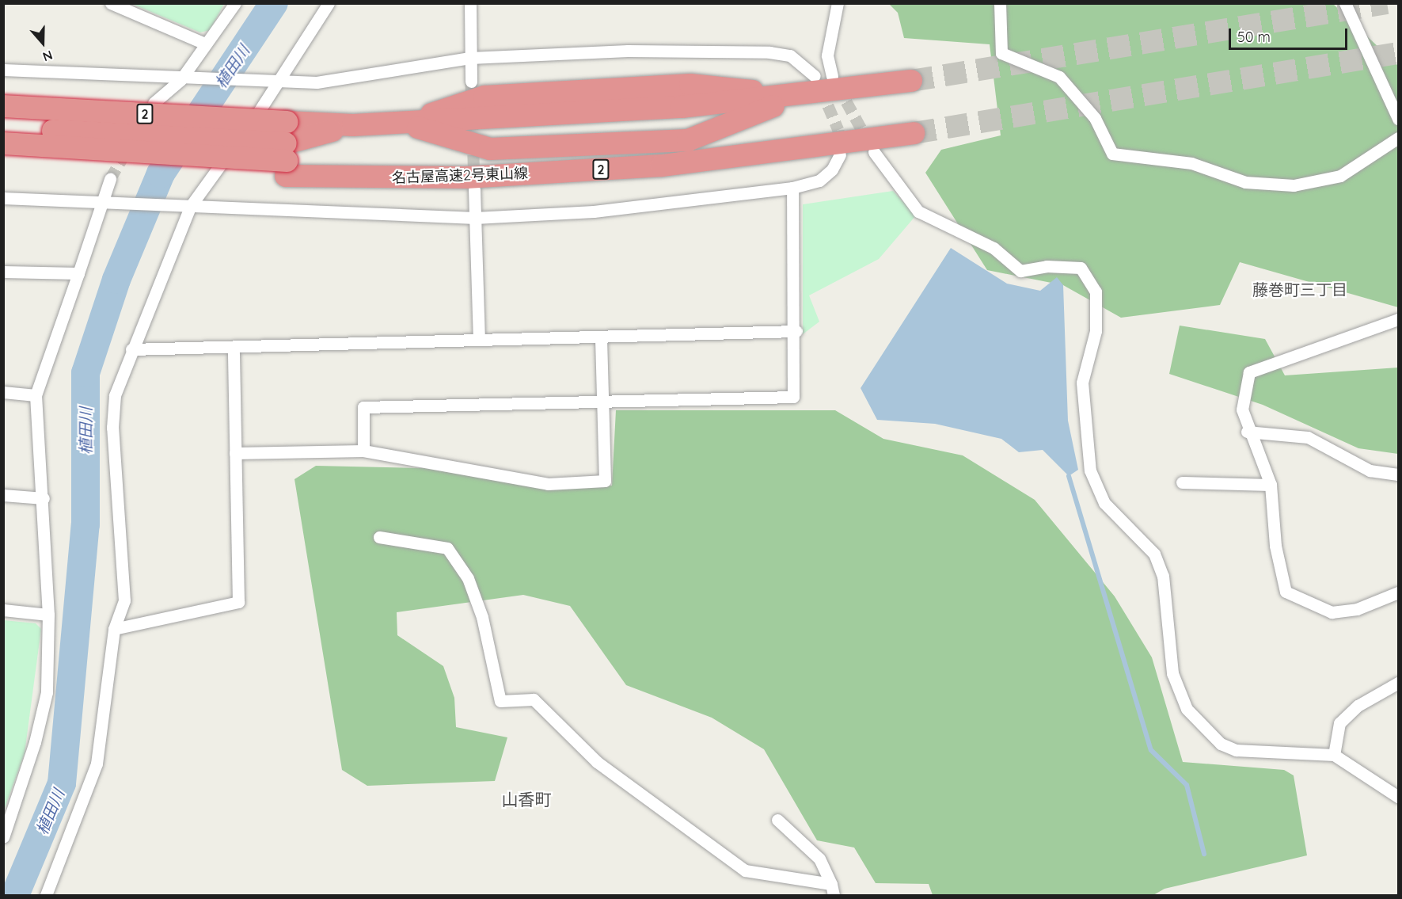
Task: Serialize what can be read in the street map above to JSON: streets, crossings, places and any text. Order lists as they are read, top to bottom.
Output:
{
  "streets": {
    "highway": ["2", "名古屋高速2号東山線"]
  },
  "crossings": [
    ["2", "名古屋高速2号東山線"]
  ],
  "districts": ["藤巻町三丁目", "山香町"],
  "water": ["植田川"],
  "scale_bar": "50 m",
  "north": "bottom"
}
